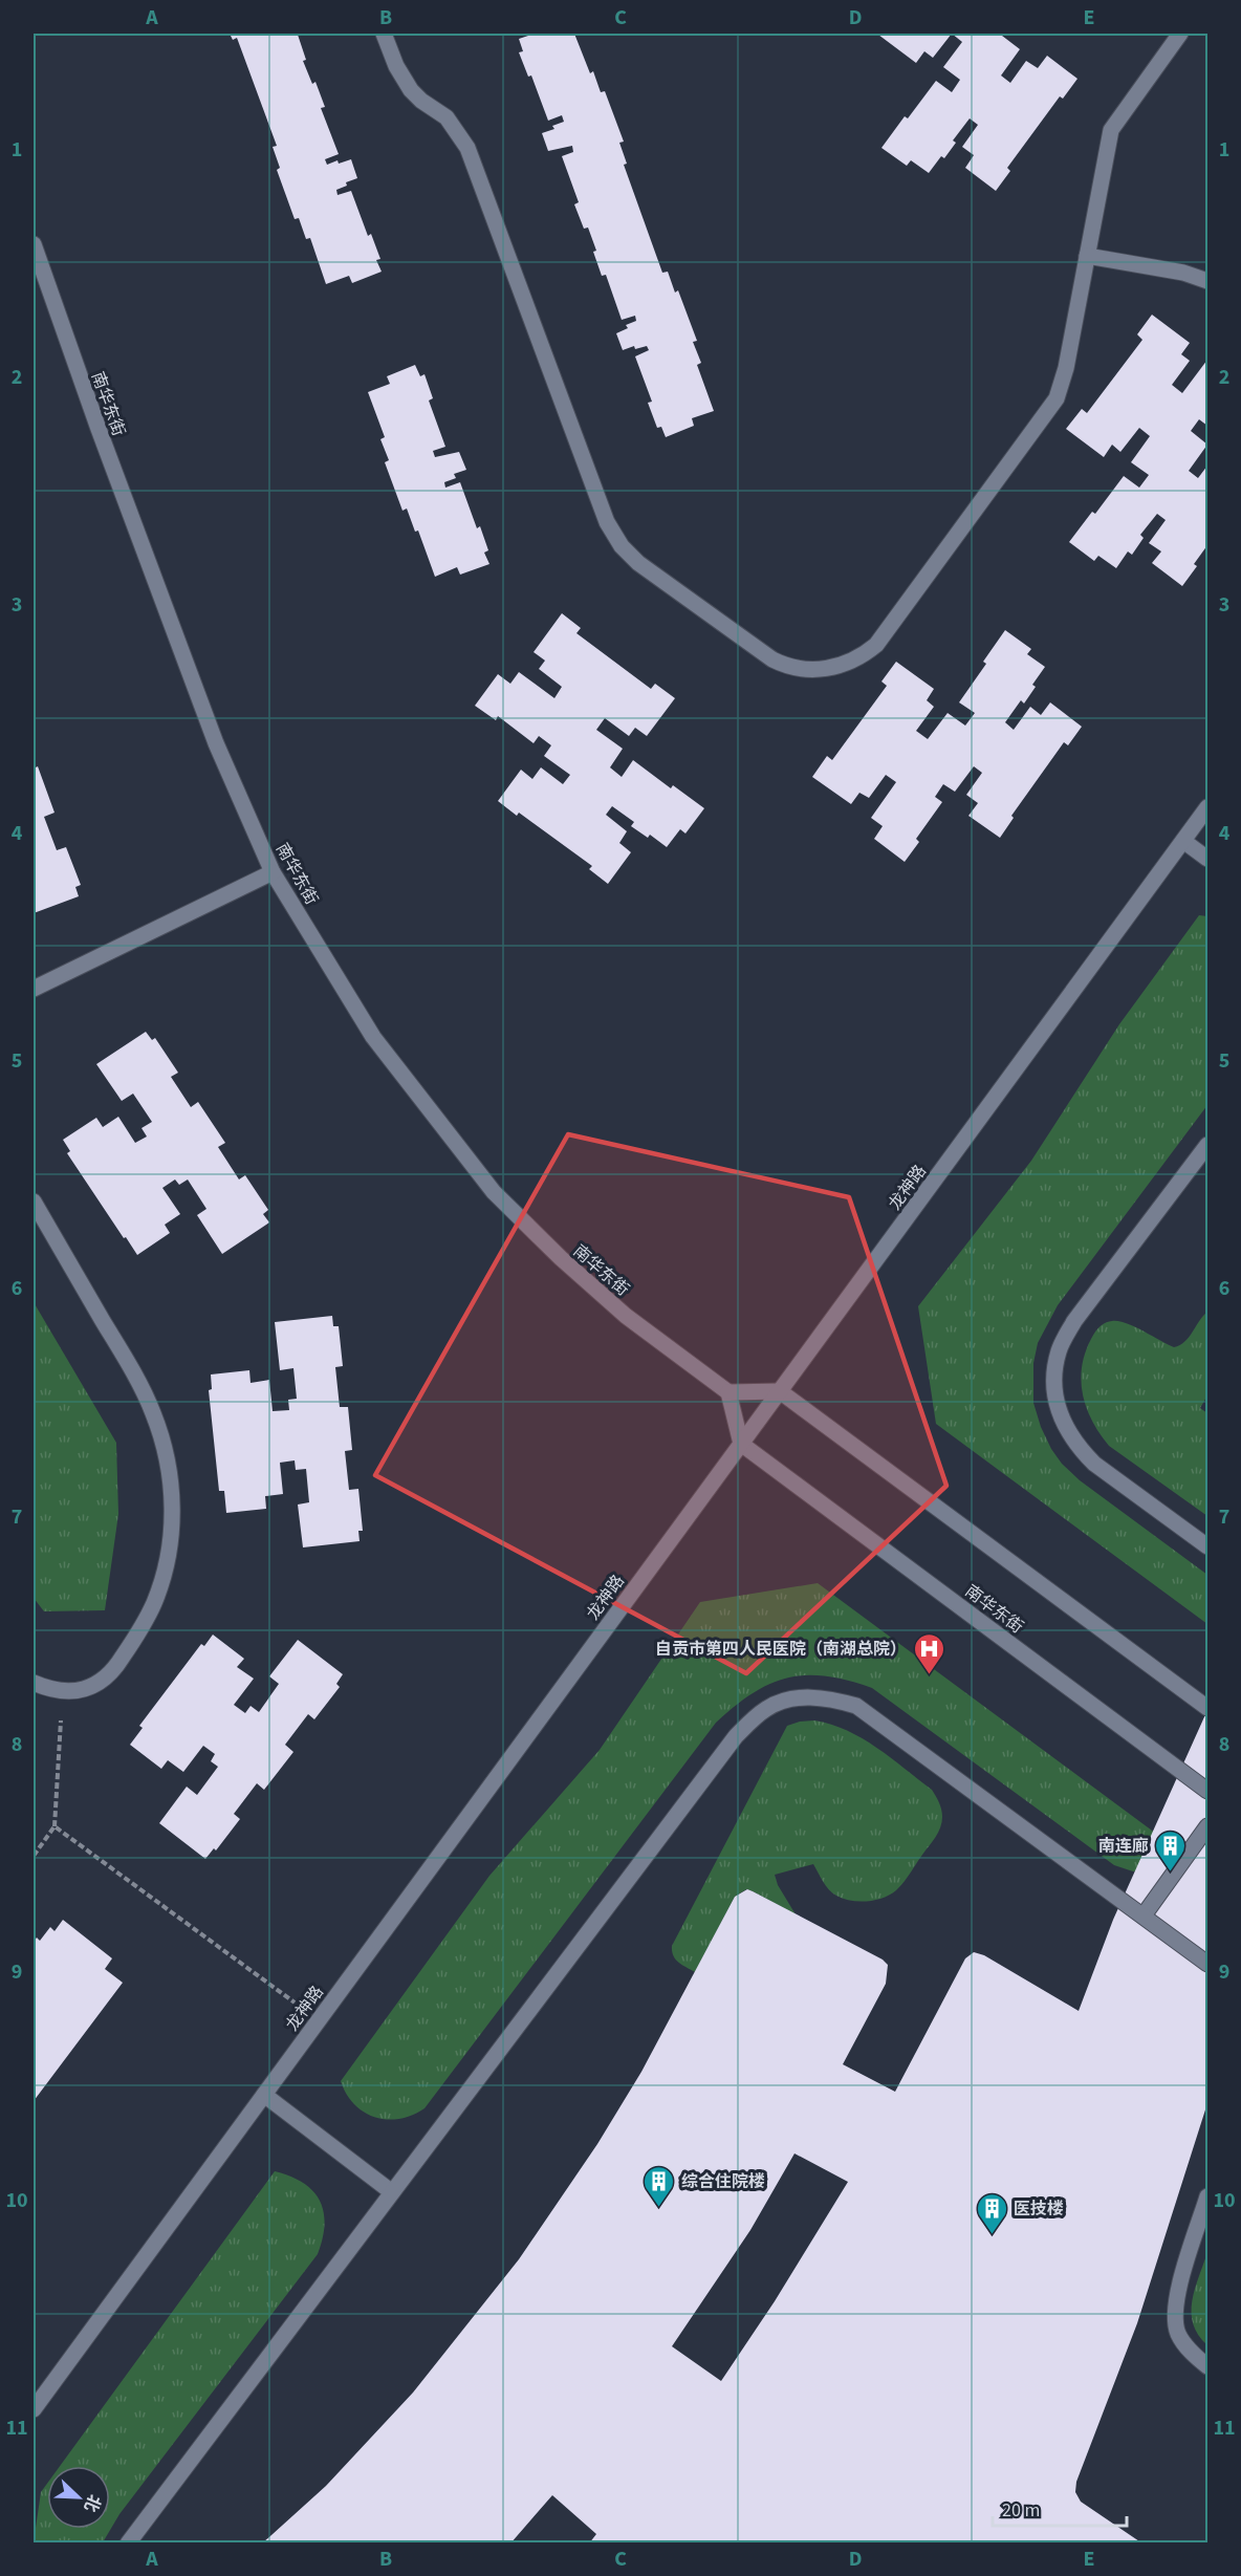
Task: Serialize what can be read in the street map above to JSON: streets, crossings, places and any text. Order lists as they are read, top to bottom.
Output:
{
  "streets": {
    "street": ["南华东街", "龙神路"]
  },
  "crossings": [
    ["南华东街", "龙神路"]
  ],
  "places": {
    "hospital": ["自贡市第四人民医院（南湖总院）"],
    "building": ["南连廊", "综合住院楼", "医技楼"]
  },
  "scale_bar": "20 m",
  "north": "bottom right",
  "grid": {
    "columns": [
      "A",
      "B",
      "C",
      "D",
      "E"
    ],
    "rows": [
      "1",
      "2",
      "3",
      "4",
      "5",
      "6",
      "7",
      "8",
      "9",
      "10",
      "11"
    ]
  }
}
